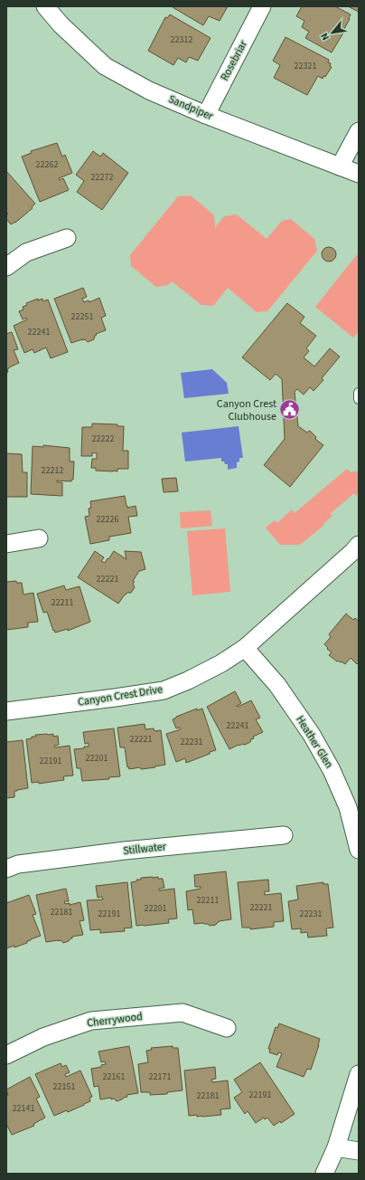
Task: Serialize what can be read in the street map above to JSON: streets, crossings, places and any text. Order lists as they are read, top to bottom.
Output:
{
  "streets": {
    "street": [
      "Rosebriar",
      "Sandpiper",
      "Canyon Crest Drive",
      "Heather Glen",
      "Stillwater",
      "Cherrywood"
    ]
  },
  "crossings": [
    ["Rosebriar", "Sandpiper"],
    ["Canyon Crest Drive", "Heather Glen"]
  ],
  "places": {
    "public building": ["Canyon Crest Clubhouse"]
  },
  "house_numbers": [
    "22312",
    "22321",
    "22262",
    "22272",
    "22251",
    "22241",
    "22222",
    "22212",
    "22226",
    "22221",
    "22211",
    "22241",
    "22221",
    "22231",
    "22201",
    "22191",
    "22211",
    "22221",
    "22201",
    "22181",
    "22191",
    "22231",
    "22161",
    "22171",
    "22151",
    "22191",
    "22181",
    "22141"
  ],
  "north": "bottom left"
}
